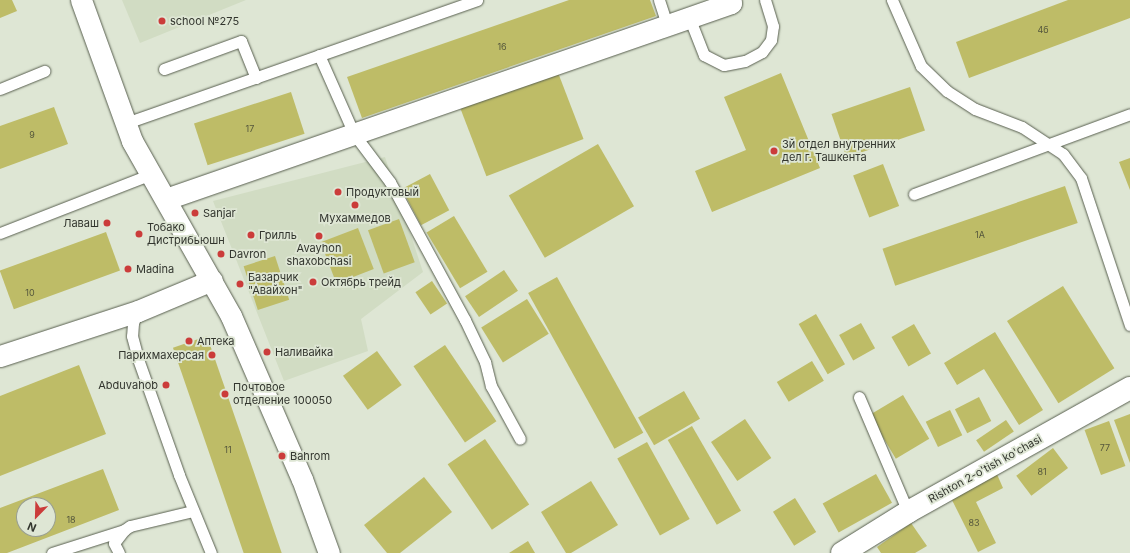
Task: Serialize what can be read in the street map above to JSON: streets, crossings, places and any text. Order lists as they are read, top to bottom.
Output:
{
  "streets": {
    "street": ["Rishton 2-o'tish ko'chasi"]
  },
  "places": [
    "school №275",
    "3й отдел внутренних дел г. Ташкента",
    "Продуктовый",
    "Мухаммедов",
    "Sanjar",
    "Лаваш",
    "Тобако Дистрибьюшн",
    "Грилль",
    "Avayhon shaxobchasi",
    "Davron",
    "Madina",
    "Октябрь трейд",
    "Базарчик \"Авайхон\"",
    "Аптека",
    "Наливайка",
    "Парихмахерсая",
    "Abduvahob",
    "Почтовое отделение 100050",
    "Bahrom"
  ],
  "house_numbers": [
    "4б",
    "16",
    "17",
    "9",
    "1А",
    "10",
    "77",
    "11",
    "81",
    "18",
    "83"
  ],
  "north": "bottom left"
}
